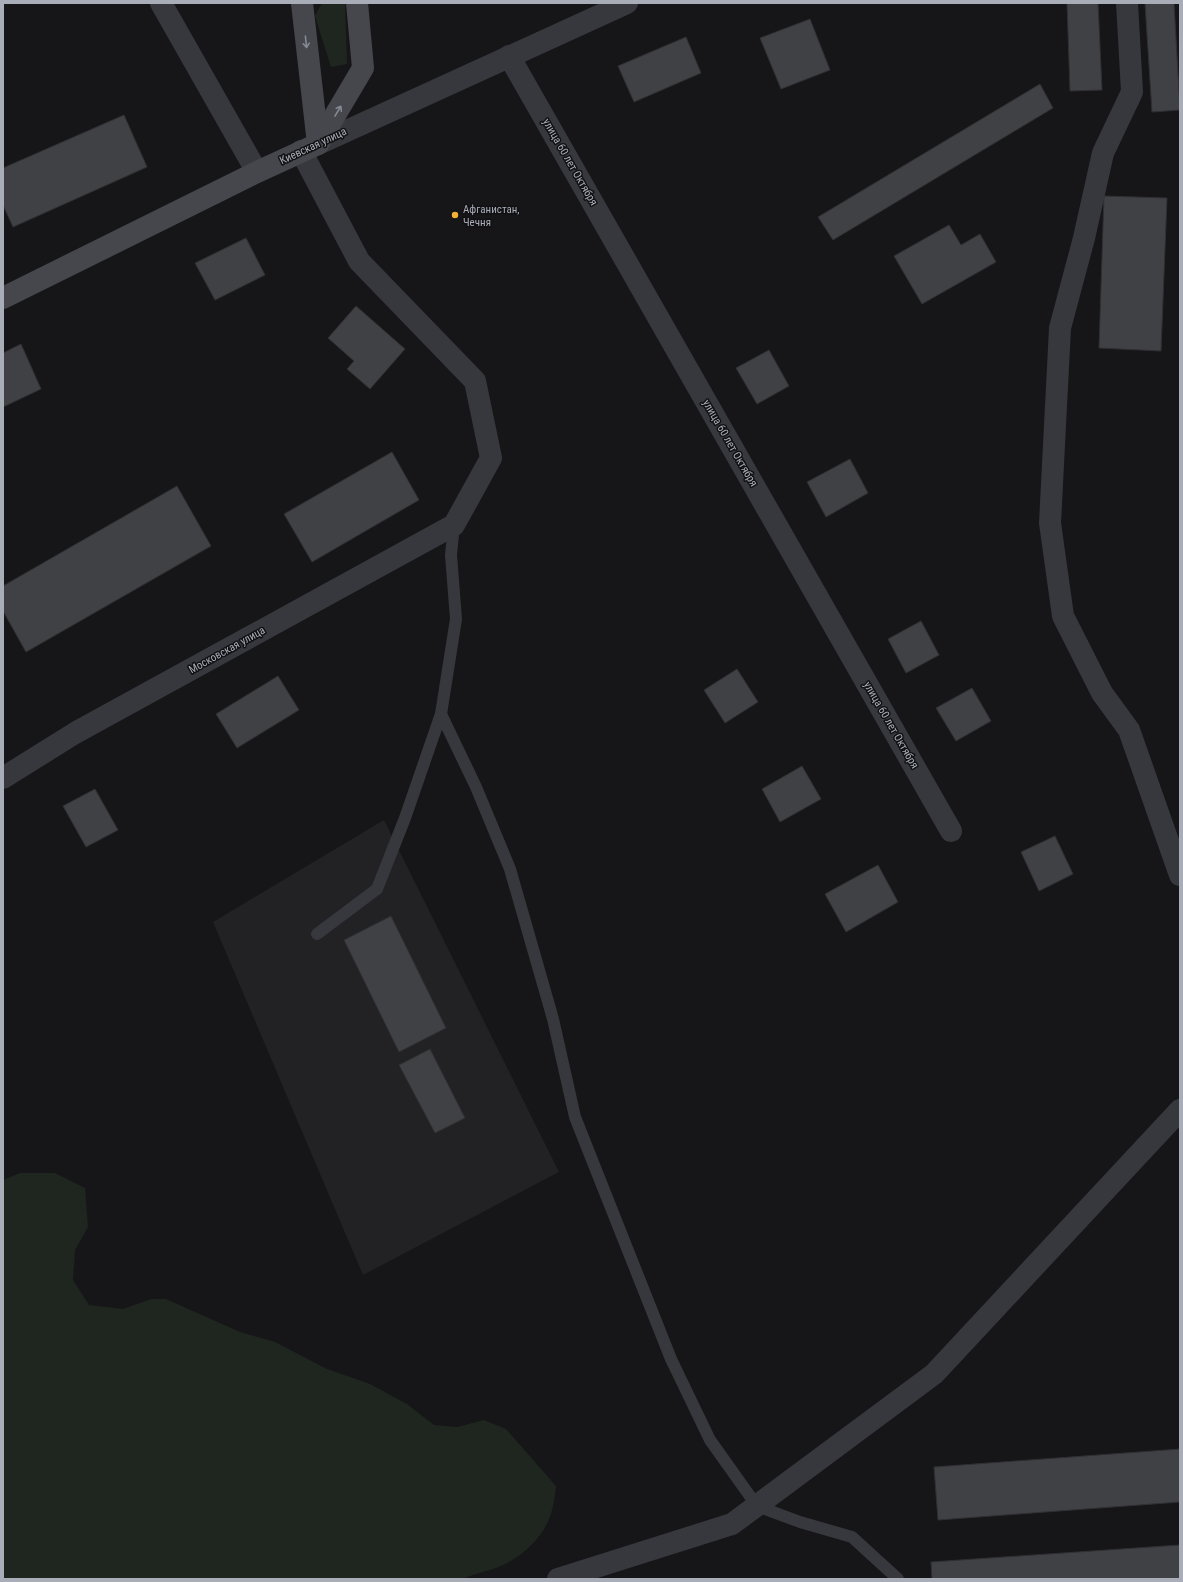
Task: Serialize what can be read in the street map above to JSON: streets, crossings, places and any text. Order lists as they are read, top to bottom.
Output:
{
  "streets": {
    "street": ["Киевская улица", "улица 60 лет Октября", "Московская улица"]
  },
  "crossings": [
    ["Киевская улица", "улица 60 лет Октября"]
  ],
  "places": ["Афганистан, Чечня"]
}
